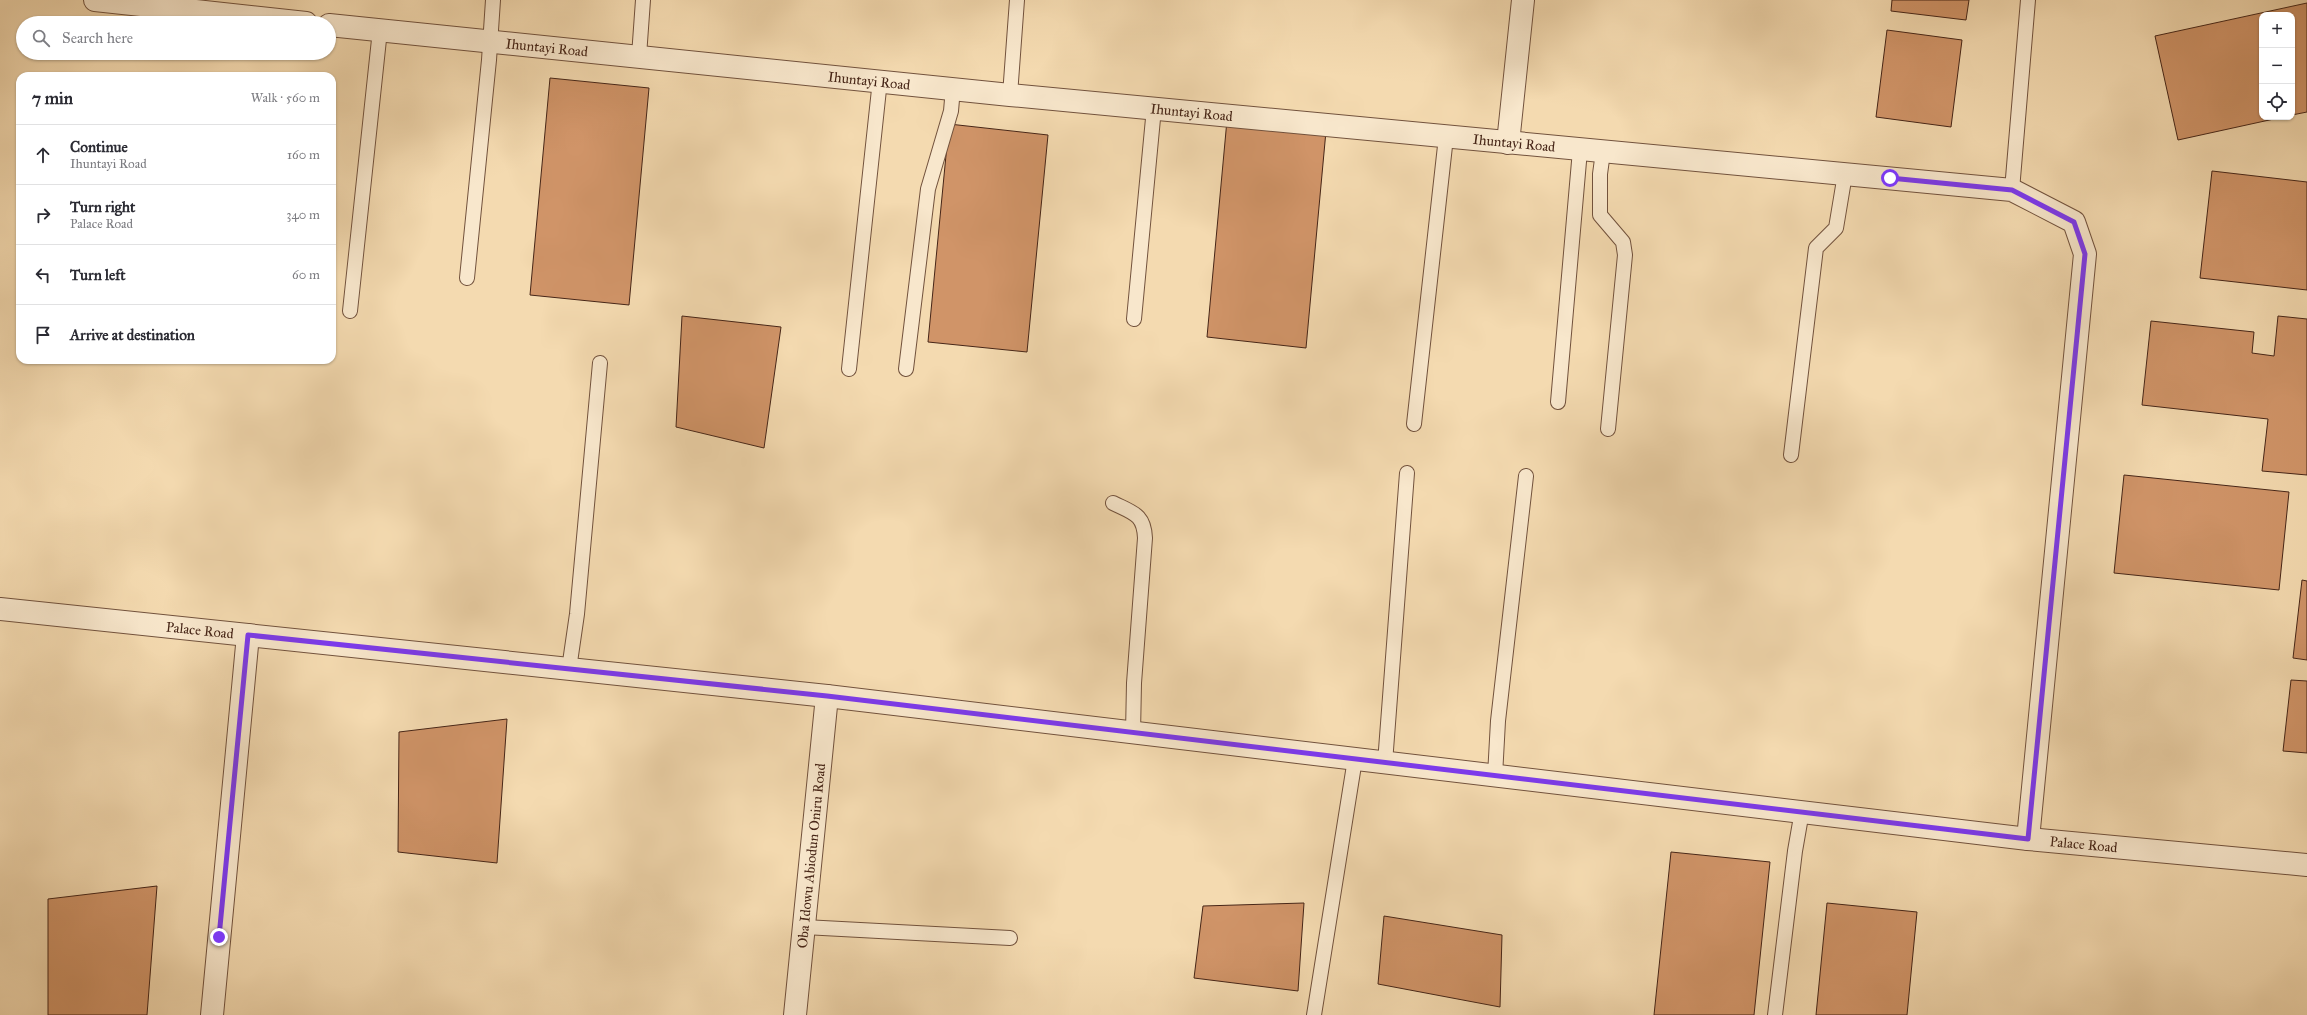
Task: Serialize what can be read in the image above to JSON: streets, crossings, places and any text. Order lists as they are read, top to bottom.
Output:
{
  "streets": {
    "street": ["Ihuntayi Road", "Palace Road", "Oba Idowu Abiodun Oniru Road"]
  },
  "crossings": [
    ["Ihuntayi Road", "Palace Road"],
    ["Palace Road", "Oba Idowu Abiodun Oniru Road"]
  ],
  "page": {
    "map_buttons": ["+", "−"],
    "search": "Search here",
    "heading": ["7 min", "Walk · 560 m"],
    "list": [
      ["Continue", "Ihuntayi Road", "160 m"],
      ["Turn right", "Palace Road", "340 m"],
      ["Turn left", "60 m"],
      "Arrive at destination"
    ]
  }
}
